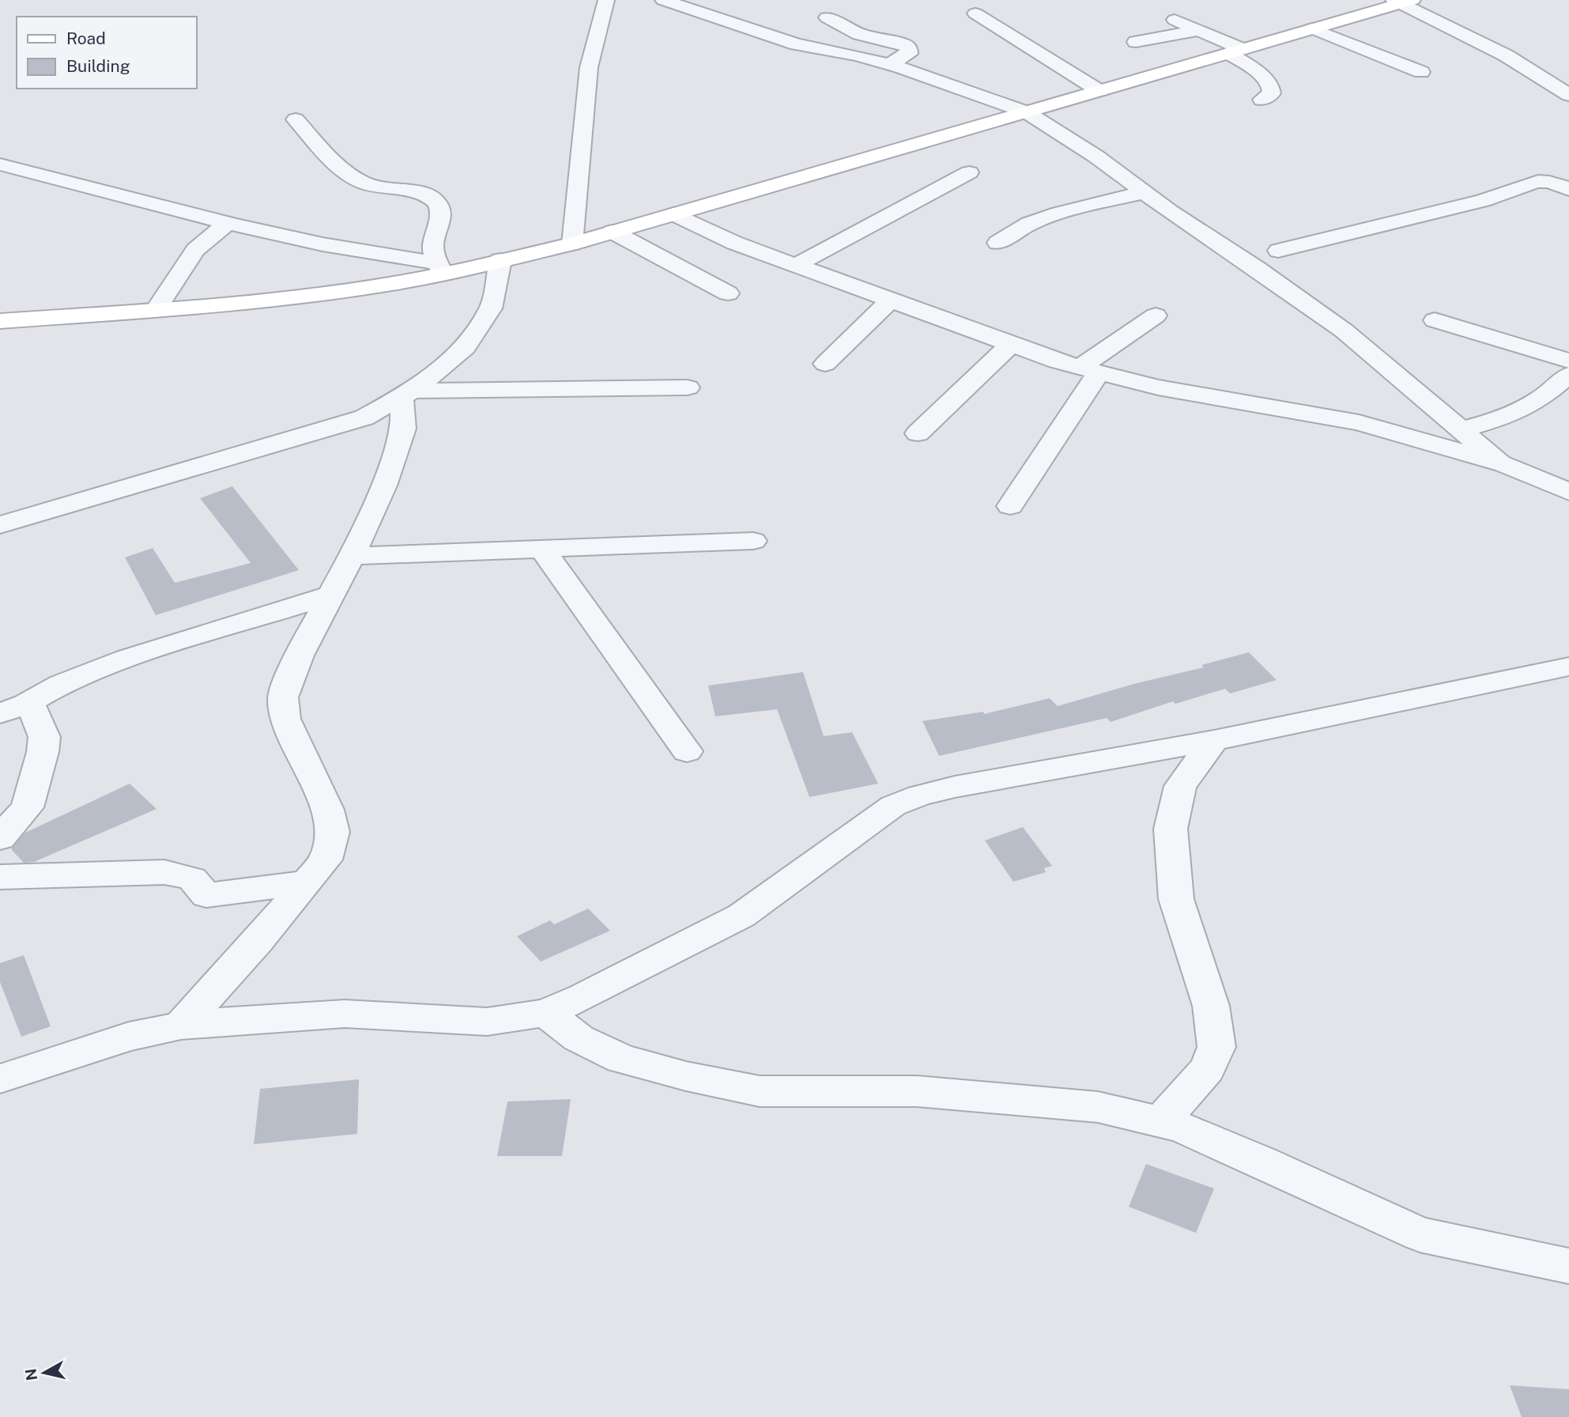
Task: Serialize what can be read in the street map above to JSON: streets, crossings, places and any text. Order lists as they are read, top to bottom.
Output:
{
  "legend": ["Road", "Building"],
  "north": "left"
}
